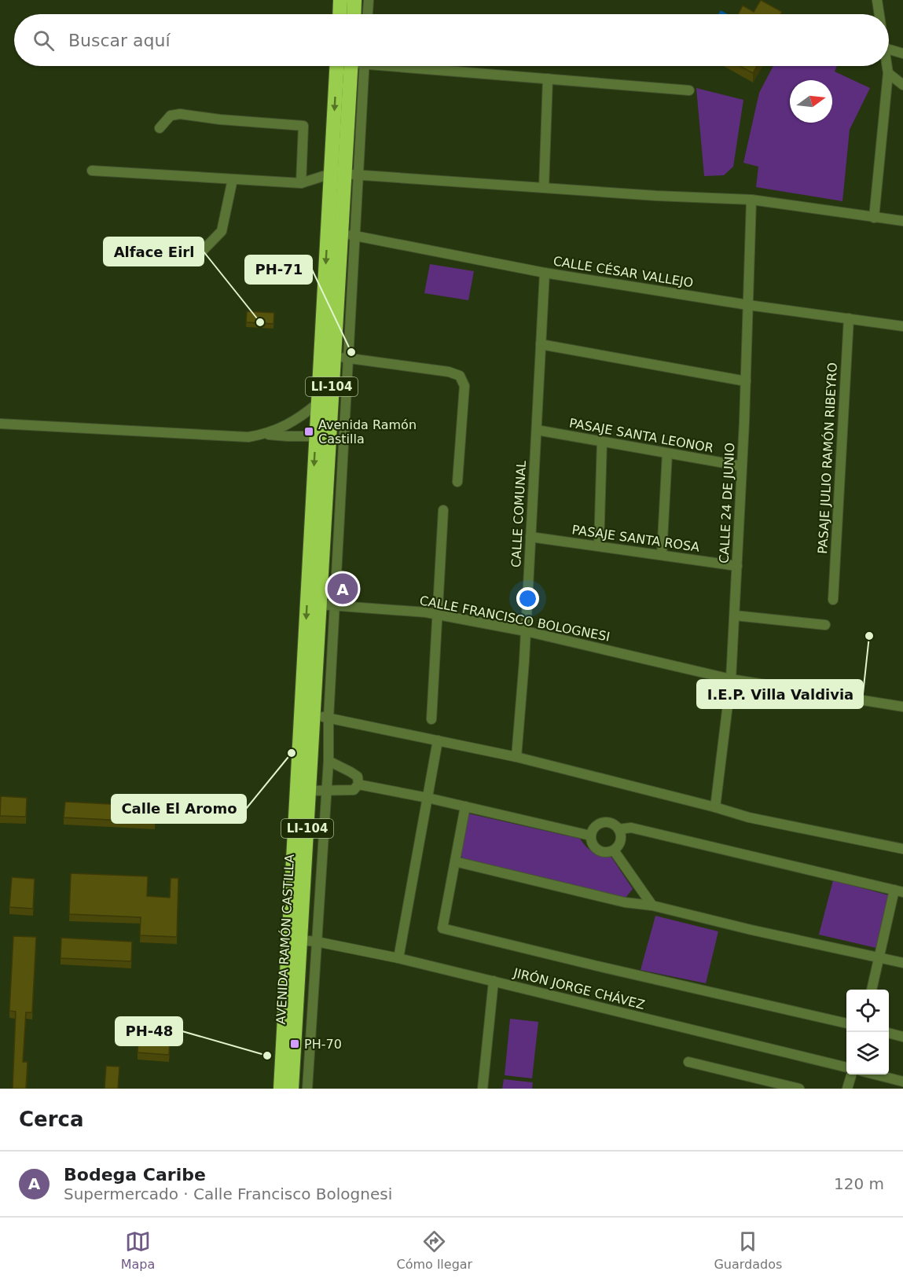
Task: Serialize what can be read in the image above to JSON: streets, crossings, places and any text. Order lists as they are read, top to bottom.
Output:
{
  "streets": {
    "highway": ["LI-104", "AVENIDA RAMÓN CASTILLA"],
    "street": [
      "CALLE CÉSAR VALLEJO",
      "PASAJE SANTA LEONOR",
      "PASAJE JULIO RAMÓN RIBEYRO",
      "CALLE 24 DE JUNIO",
      "CALLE COMUNAL",
      "PASAJE SANTA ROSA",
      "CALLE FRANCISCO BOLOGNESI",
      "JIRÓN JORGE CHÁVEZ"
    ]
  },
  "crossings": [
    ["CALLE CÉSAR VALLEJO", "PASAJE JULIO RAMÓN RIBEYRO"],
    ["CALLE CÉSAR VALLEJO", "CALLE 24 DE JUNIO"],
    ["CALLE CÉSAR VALLEJO", "CALLE COMUNAL"],
    ["CALLE CÉSAR VALLEJO", "AVENIDA RAMÓN CASTILLA"],
    ["PASAJE SANTA LEONOR", "CALLE 24 DE JUNIO"],
    ["PASAJE SANTA LEONOR", "CALLE COMUNAL"],
    ["CALLE 24 DE JUNIO", "PASAJE SANTA ROSA"],
    ["CALLE 24 DE JUNIO", "CALLE FRANCISCO BOLOGNESI"],
    ["CALLE COMUNAL", "PASAJE SANTA ROSA"],
    ["CALLE COMUNAL", "CALLE FRANCISCO BOLOGNESI"],
    ["CALLE FRANCISCO BOLOGNESI", "AVENIDA RAMÓN CASTILLA"],
    ["AVENIDA RAMÓN CASTILLA", "JIRÓN JORGE CHÁVEZ"]
  ],
  "places": {
    "other": [
      "Alface Eirl",
      "PH-71",
      "I.E.P. Villa Valdivia",
      "Calle El Aromo",
      "PH-48"
    ],
    "transit": ["Avenida Ramón Castilla", "PH-70"]
  },
  "north": "right",
  "page": {
    "search": "Buscar aquí",
    "pins": "A",
    "heading": "Cerca",
    "list": [
      {
        "mark": "A",
        "name": "Bodega Caribe",
        "note": "Supermercado · Calle Francisco Bolognesi",
        "value": "120 m"
      }
    ],
    "nav": ["Mapa", "Cómo llegar", "Guardados"]
  }
}
